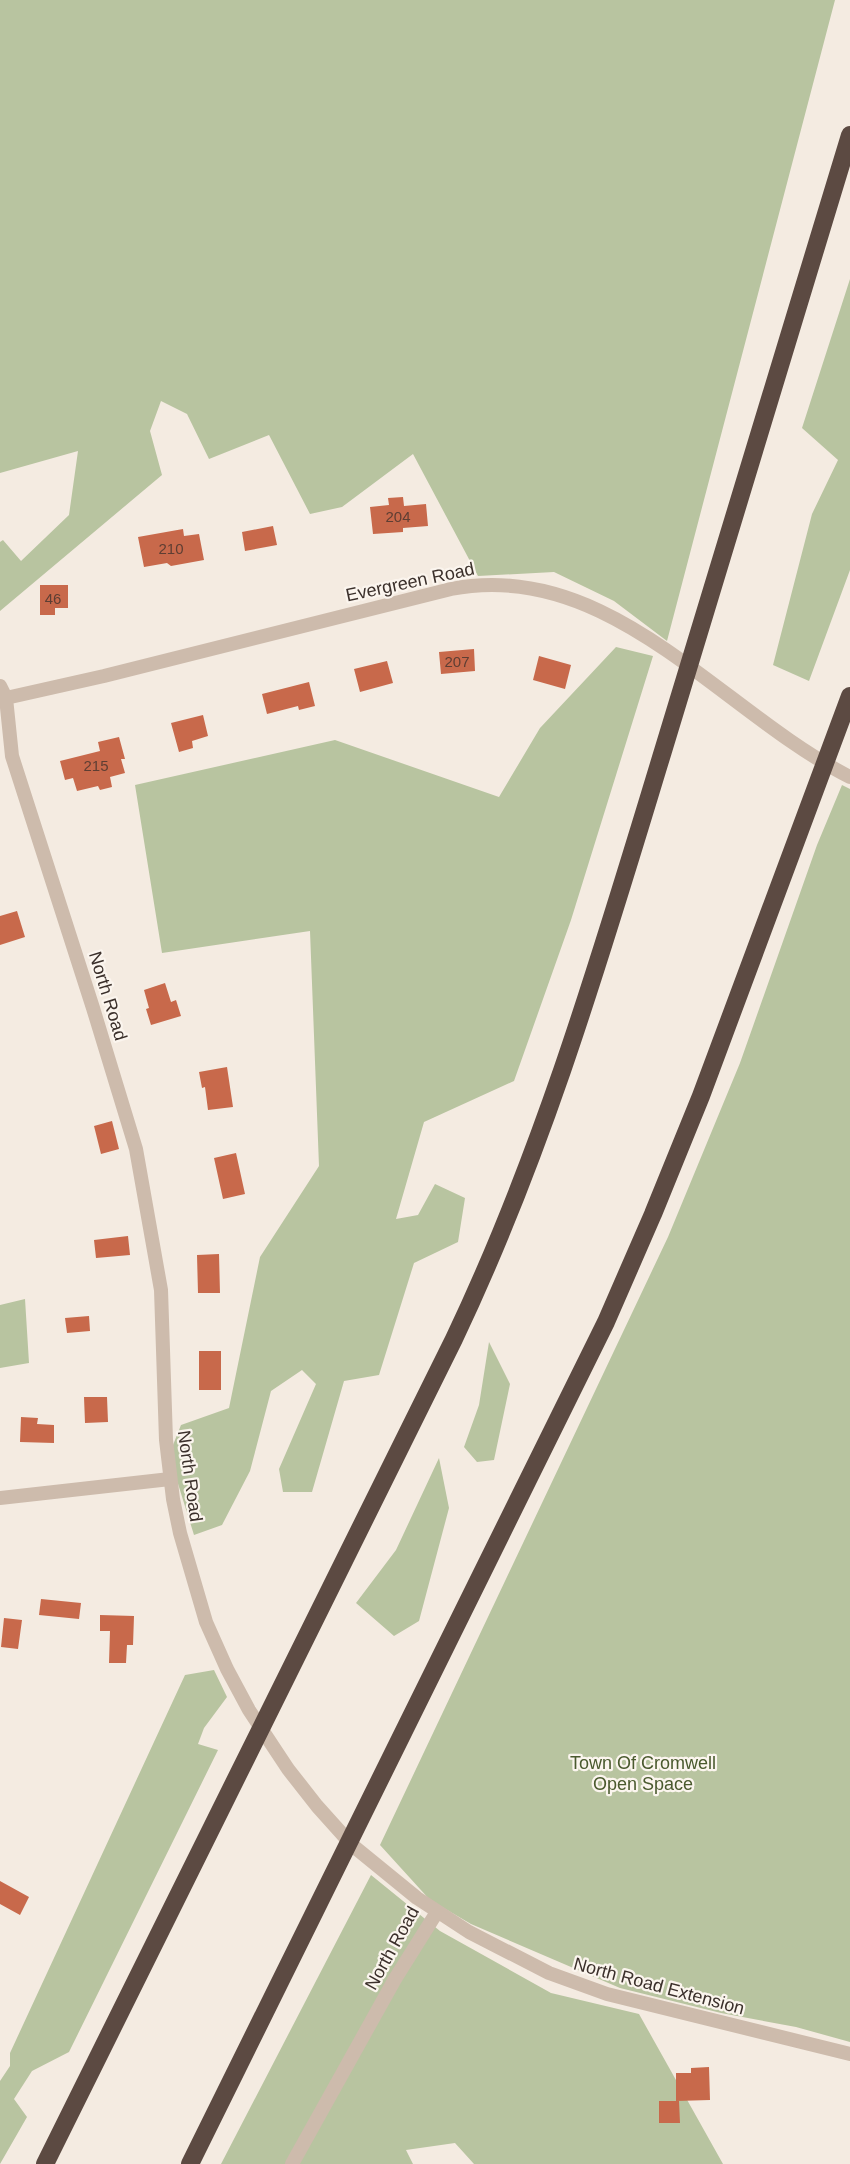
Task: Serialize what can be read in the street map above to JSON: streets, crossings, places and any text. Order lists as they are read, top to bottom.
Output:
{
  "streets": {
    "street": ["Evergreen Road", "North Road", "North Road Extension"]
  },
  "crossings": [
    ["Evergreen Road", "North Road"],
    ["North Road", "North Road Extension"]
  ],
  "parks": ["Town Of Cromwell Open Space"],
  "house_numbers": [
    "204",
    "210",
    "46",
    "207",
    "215"
  ]
}
